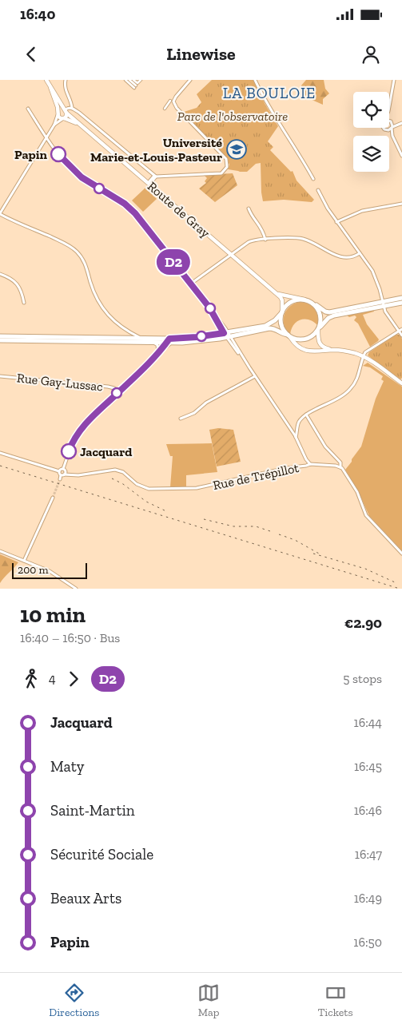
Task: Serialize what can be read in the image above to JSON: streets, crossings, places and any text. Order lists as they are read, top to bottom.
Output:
{
  "streets": {
    "main road": ["Route de Gray"],
    "street": ["Rue Gay-Lussac", "Rue de Trépillot"]
  },
  "districts": ["LA BOULOIE"],
  "parks": ["Parc de l'observatoire"],
  "places": {
    "school or university": ["Université Marie-et-Louis-Pasteur"],
    "other": ["Papin", "Jacquard"]
  },
  "lines": ["bus line D2"],
  "scale_bar": "200 m",
  "page": {
    "status": "16:40",
    "header": "Linewise",
    "on_map": "D2",
    "scale": "200 m",
    "heading": ["10 min", "16:40 – 16:50 · Bus", "€2.90"],
    "legs": ["4", "D2", "5 stops"],
    "list": [
      {
        "name": "Jacquard",
        "value": "16:44"
      },
      {
        "name": "Maty",
        "value": "16:45"
      },
      {
        "name": "Saint-Martin",
        "value": "16:46"
      },
      {
        "name": "Sécurité Sociale",
        "value": "16:47"
      },
      {
        "name": "Beaux Arts",
        "value": "16:49"
      },
      {
        "name": "Papin",
        "value": "16:50"
      }
    ],
    "tabs": ["Directions", "Map", "Tickets"]
  }
}
